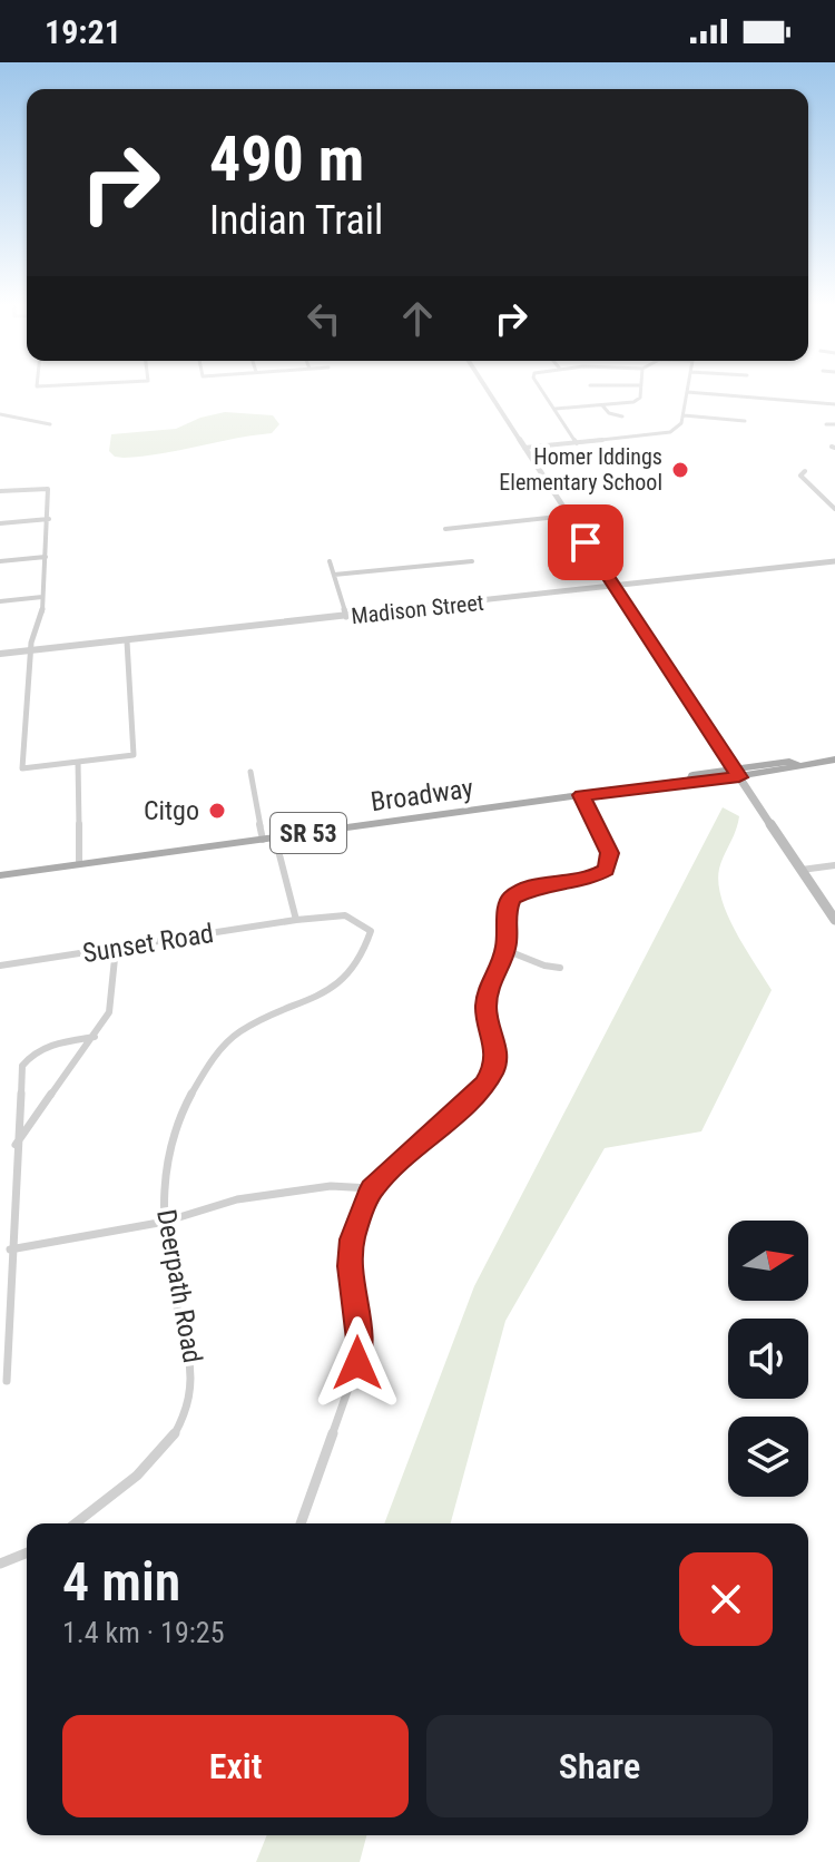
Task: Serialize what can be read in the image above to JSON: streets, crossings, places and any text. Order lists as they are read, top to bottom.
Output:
{
  "streets": {
    "main road": ["Broadway", "SR 53"],
    "street": ["Madison Street", "Sunset Road", "Deerpath Road"]
  },
  "crossings": [
    ["Sunset Road", "Deerpath Road"]
  ],
  "places": ["Homer Iddings Elementary School", "Citgo"],
  "north": "right",
  "page": {
    "status": "19:21",
    "turn": ["490 m", "Indian Trail"],
    "heading": ["4 min", "1.4 km · 19:25"],
    "buttons": ["Exit", "Share"]
  }
}
